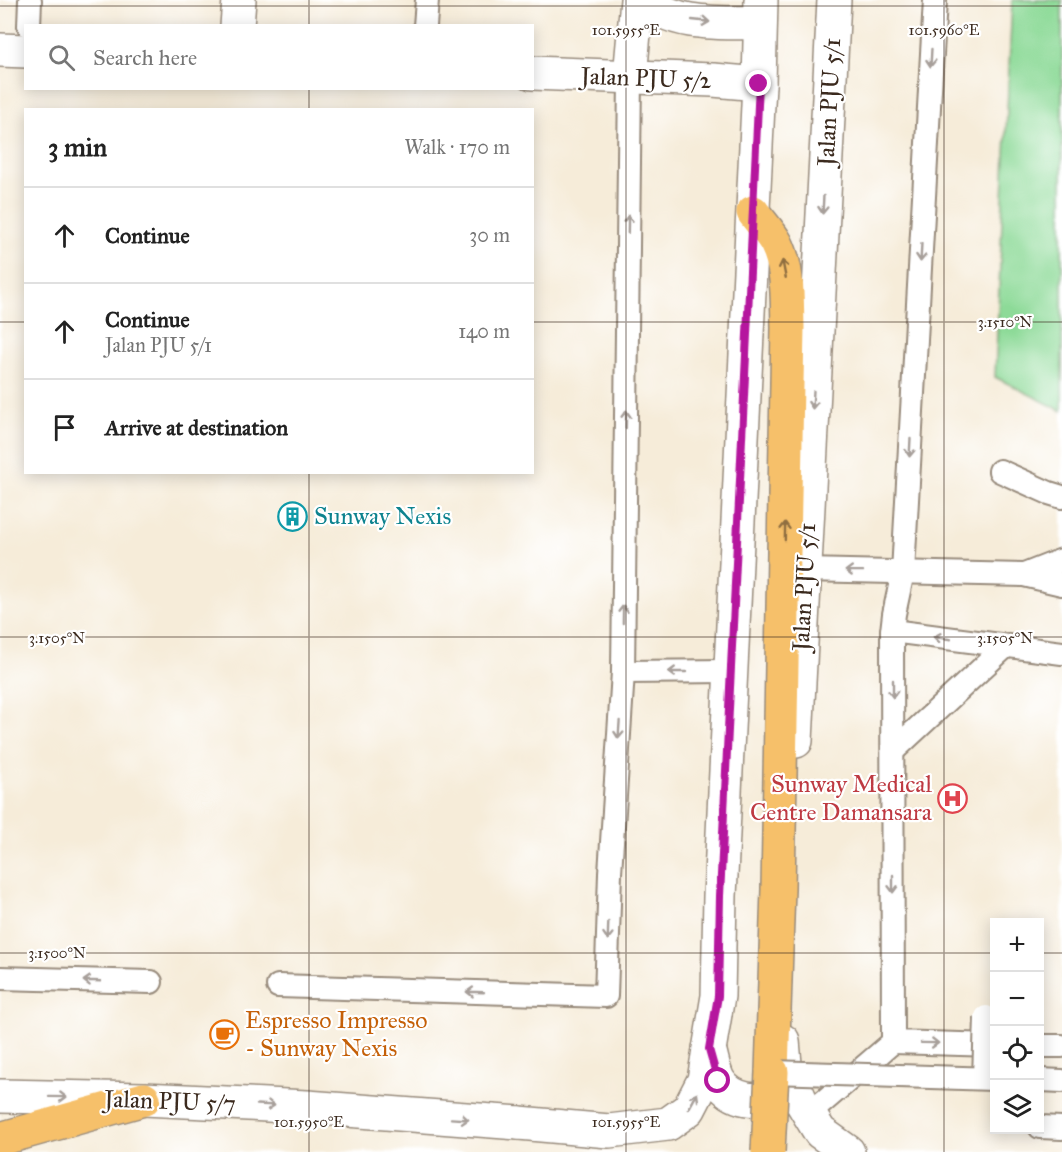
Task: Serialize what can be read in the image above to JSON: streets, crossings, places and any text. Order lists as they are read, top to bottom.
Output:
{
  "streets": {
    "street": ["Jalan PJU 5/2", "Jalan PJU 5/1", "Jalan PJU 5/7"]
  },
  "one_way": ["Jalan PJU 5/7"],
  "places": {
    "building": ["Sunway Nexis"],
    "hospital": ["Sunway Medical Centre Damansara"],
    "cafe": ["Espresso Impresso - Sunway Nexis"]
  },
  "page": {
    "search": "Search here",
    "heading": ["3 min", "Walk · 170 m"],
    "list": [
      ["Continue", "30 m"],
      ["Continue", "Jalan PJU 5/1", "140 m"],
      "Arrive at destination"
    ],
    "map_buttons": ["+", "−"]
  },
  "coordinates": [
    "101.5955°E",
    "101.5960°E",
    "3.1510°N",
    "3.1505°N",
    "3.1500°N",
    "101.5950°E"
  ]
}
